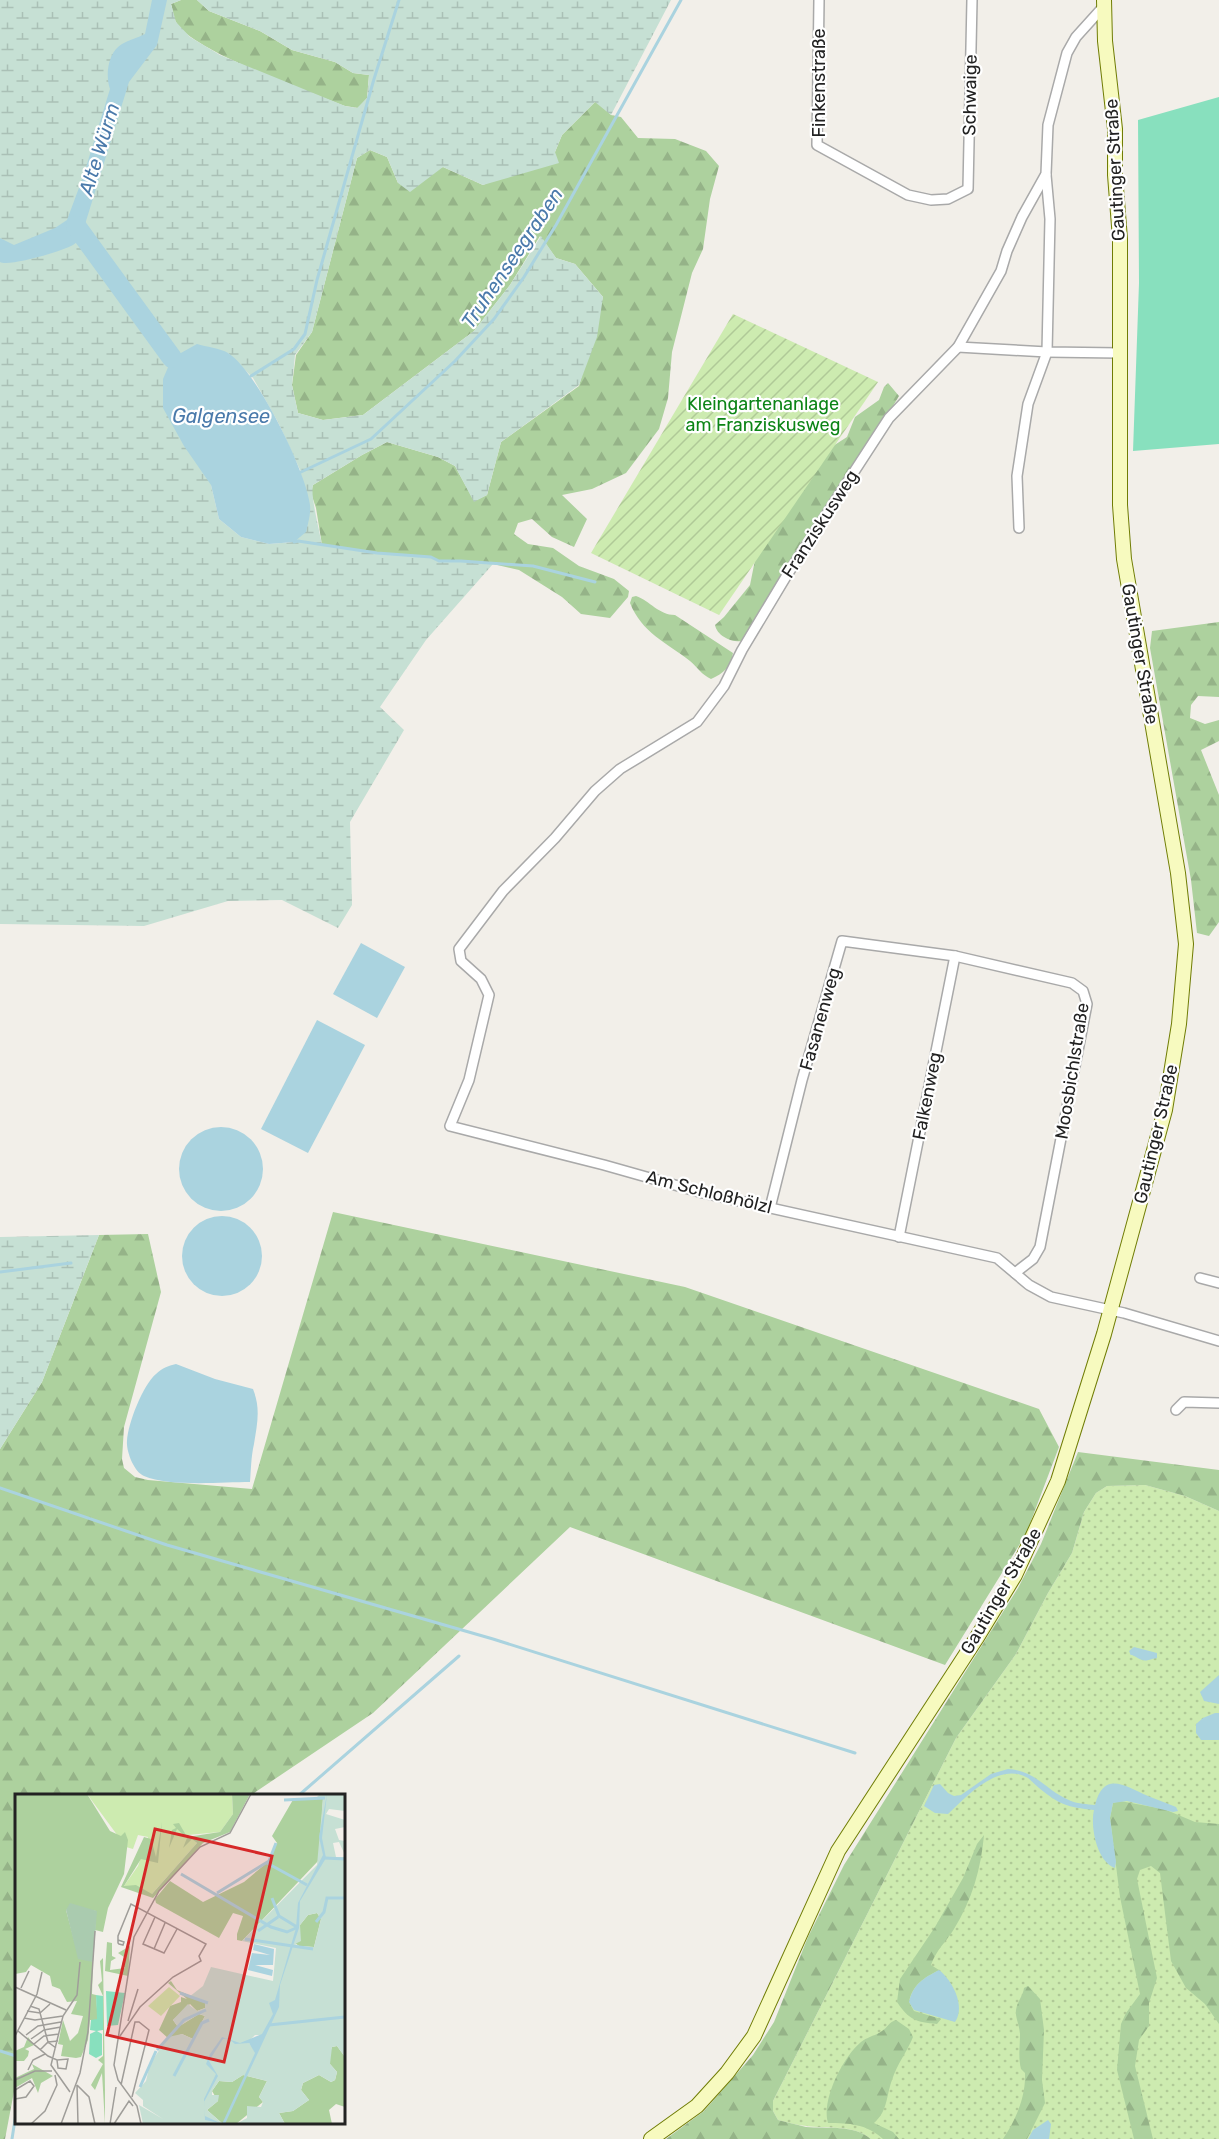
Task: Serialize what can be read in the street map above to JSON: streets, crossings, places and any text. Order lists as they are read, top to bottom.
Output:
{
  "streets": {
    "main road": ["Gautinger Straße"],
    "street": [
      "Finkenstraße",
      "Schwaige",
      "Franziskusweg",
      "Fasanenweg",
      "Moosbichlstraße",
      "Falkenweg",
      "Am Schloßhölzl"
    ]
  },
  "crossings": [
    ["Finkenstraße", "Schwaige"],
    ["Gautinger Straße", "Franziskusweg"],
    ["Gautinger Straße", "Am Schloßhölzl"],
    ["Franziskusweg", "Am Schloßhölzl"],
    ["Fasanenweg", "Moosbichlstraße"],
    ["Fasanenweg", "Falkenweg"],
    ["Fasanenweg", "Am Schloßhölzl"],
    ["Moosbichlstraße", "Falkenweg"],
    ["Moosbichlstraße", "Am Schloßhölzl"],
    ["Falkenweg", "Am Schloßhölzl"]
  ],
  "water": ["Alte Würm", "Truhenseegraben", "Galgensee"],
  "parks": ["Kleingartenanlage am Franziskusweg"]
}
